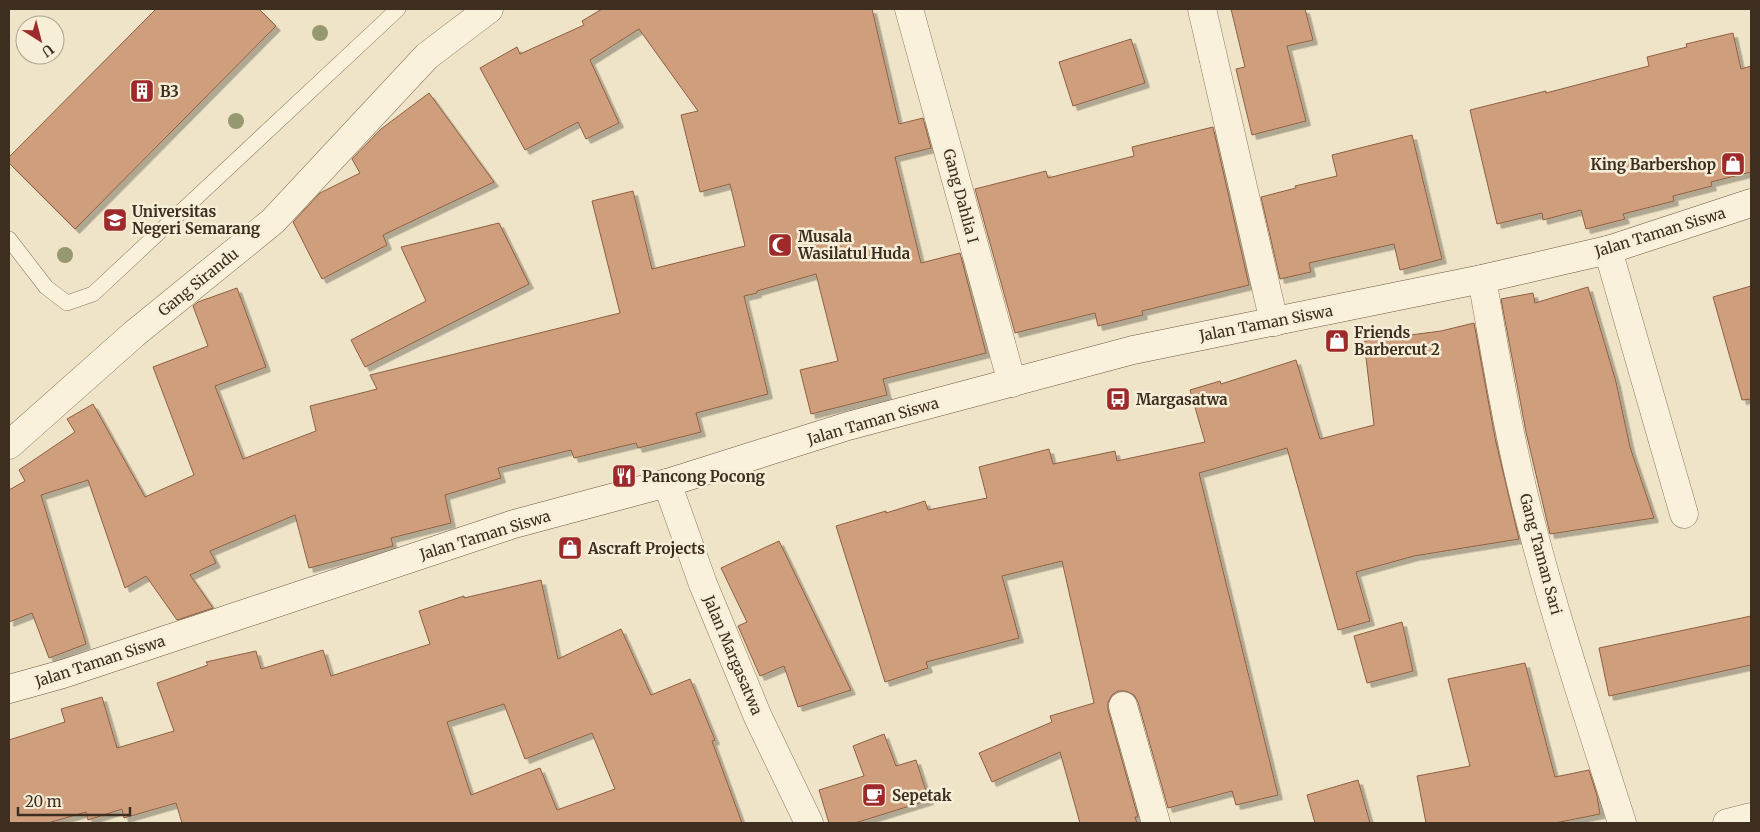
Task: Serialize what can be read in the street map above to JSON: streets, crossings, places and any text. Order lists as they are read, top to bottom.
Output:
{
  "streets": {
    "street": [
      "Gang Dahlia I",
      "Jalan Taman Siswa",
      "Gang Sirandu",
      "Gang Taman Sari",
      "Jalan Margasatwa"
    ]
  },
  "crossings": [
    ["Gang Dahlia I", "Jalan Taman Siswa"],
    ["Jalan Taman Siswa", "Gang Taman Sari"],
    ["Jalan Taman Siswa", "Jalan Margasatwa"]
  ],
  "places": {
    "building": ["B3"],
    "shop": ["King Barbershop", "Friends Barbercut 2", "Ascraft Projects"],
    "school or university": ["Universitas Negeri Semarang"],
    "mosque": ["Musala Wasilatul Huda"],
    "bus stop": ["Margasatwa"],
    "restaurant": ["Pancong Pocong"],
    "cafe": ["Sepetak"]
  },
  "scale_bar": "20 m",
  "north": "bottom right"
}
